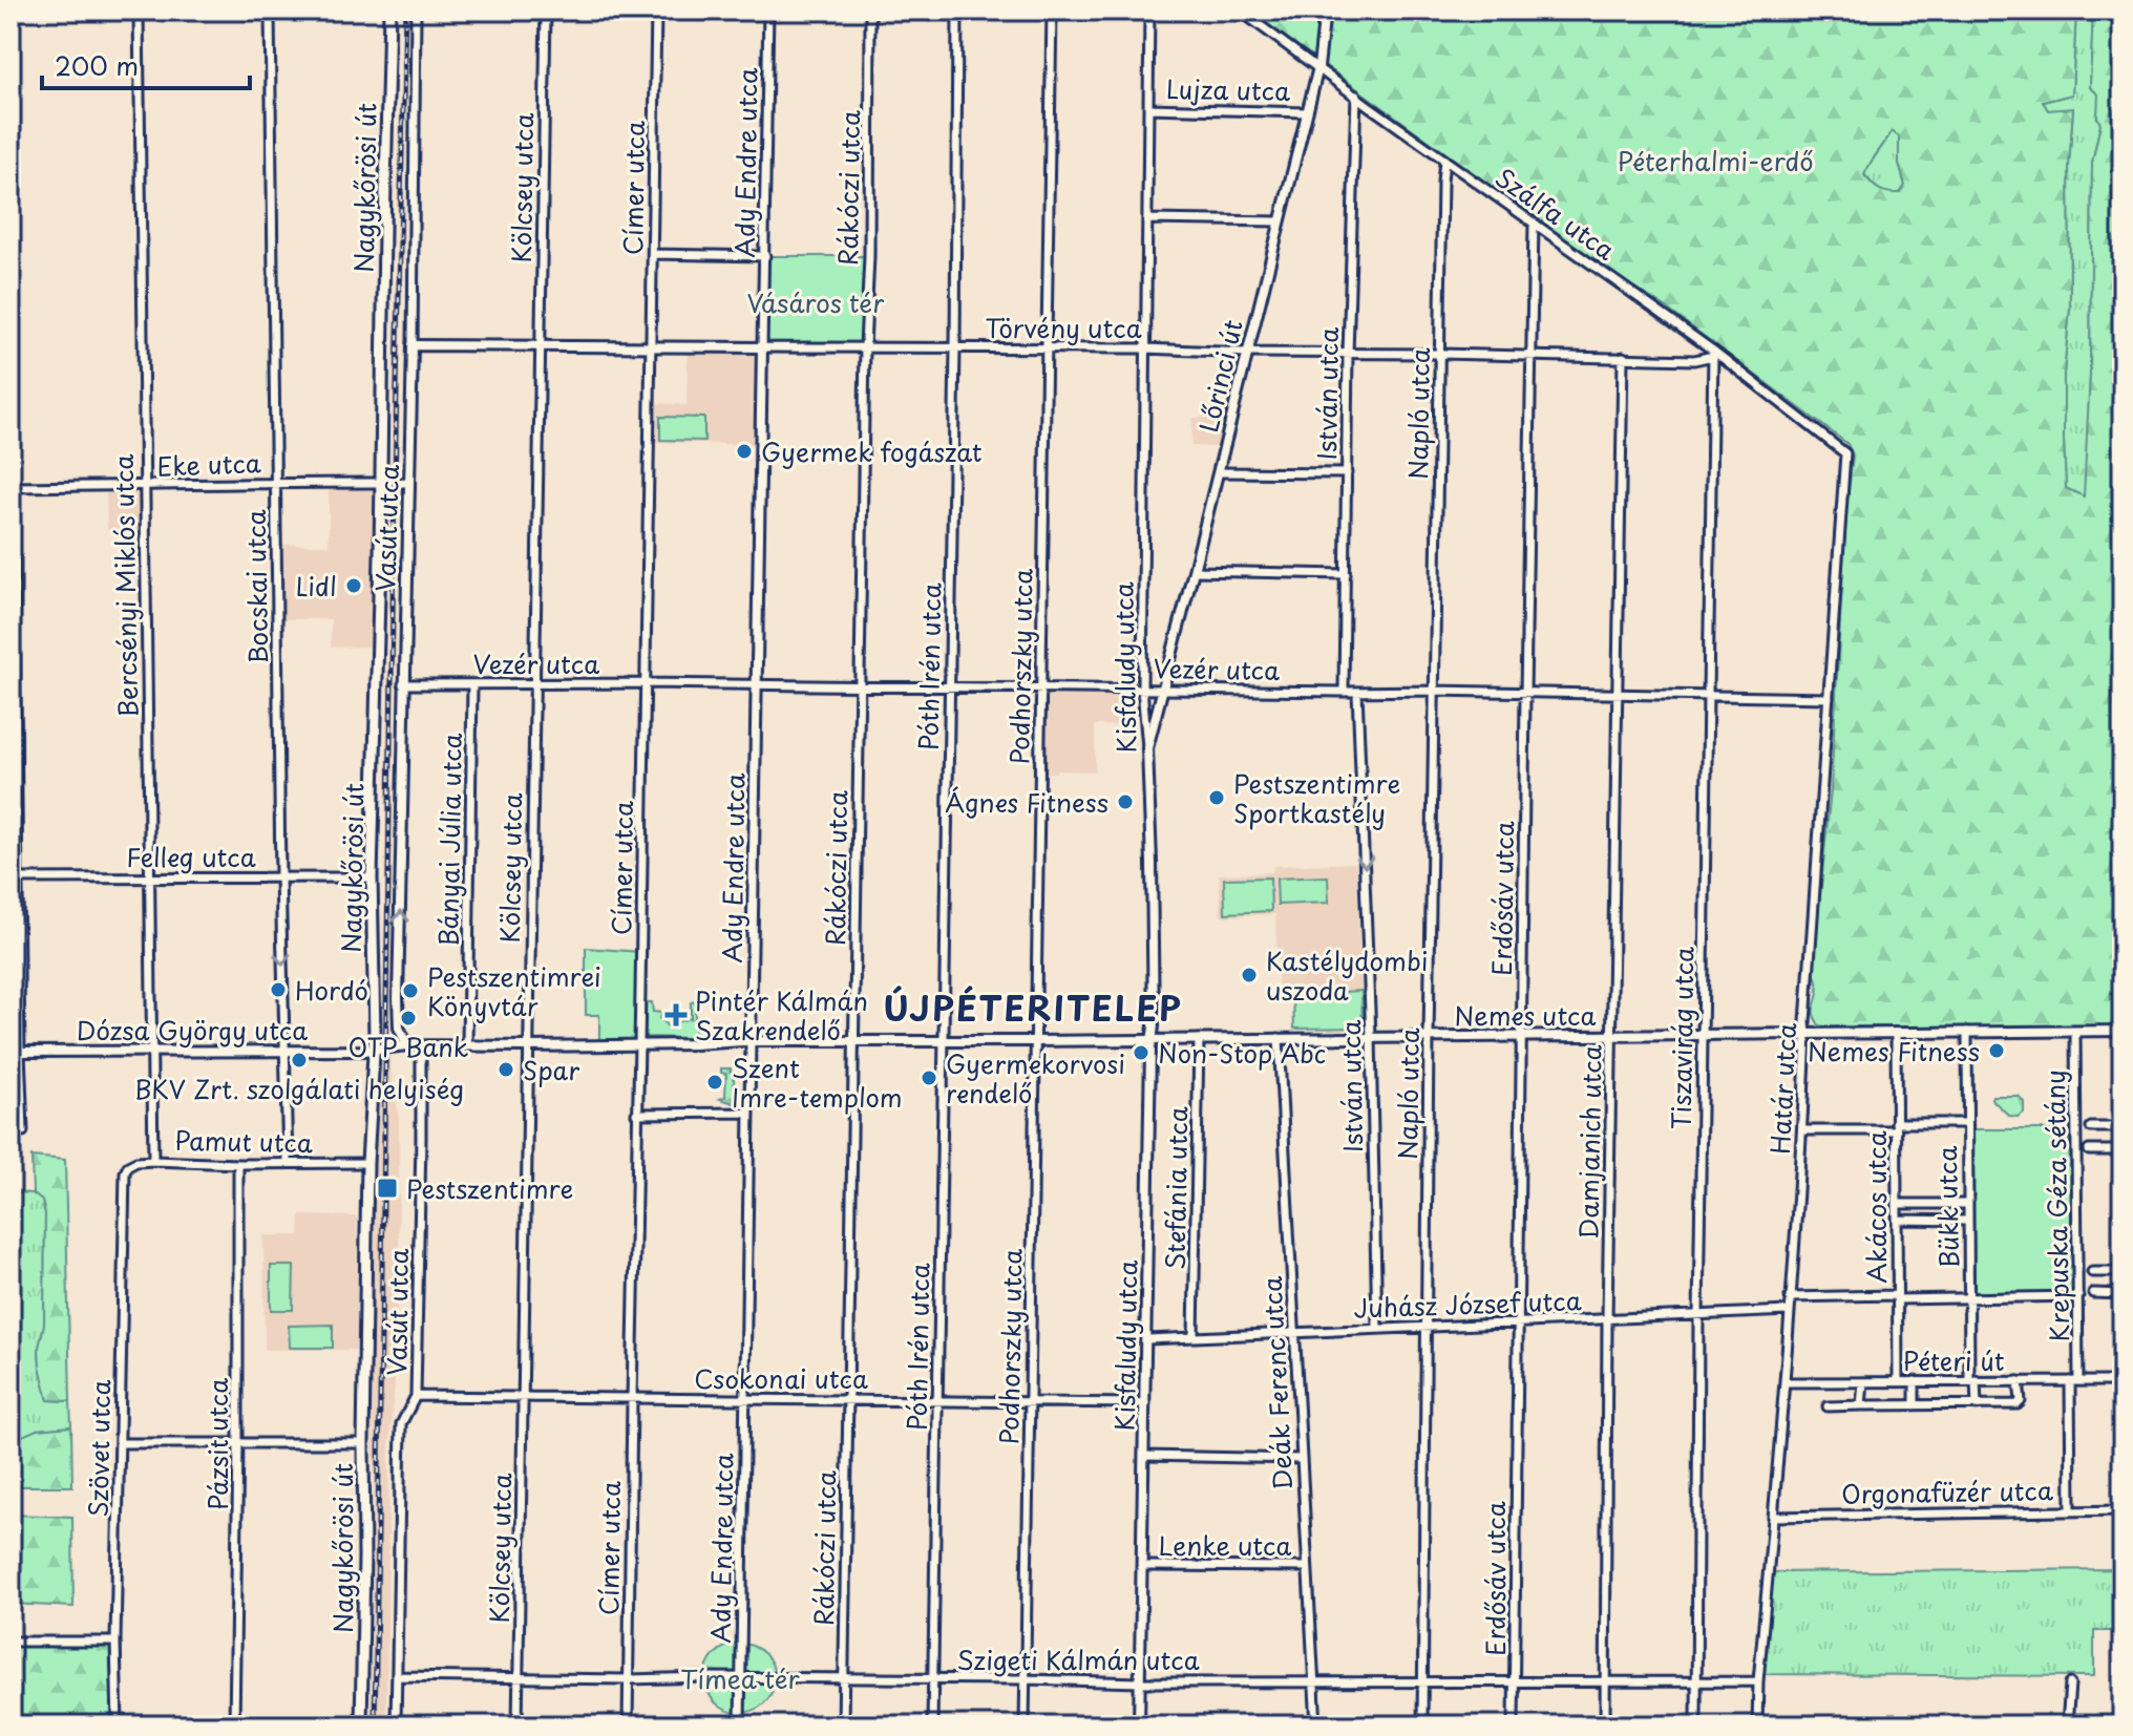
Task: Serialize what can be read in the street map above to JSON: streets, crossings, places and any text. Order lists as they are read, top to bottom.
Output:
{
  "streets": {
    "main road": ["Nagykőrösi út"],
    "street": [
      "Lujza utca",
      "Ady Endre utca",
      "Kölcsey utca",
      "Címer utca",
      "Rákóczi utca",
      "Szálfa utca",
      "Törvény utca",
      "Lőrinci út",
      "István utca",
      "Napló utca",
      "Eke utca",
      "Vasút utca",
      "Bercsényi Miklós utca",
      "Bocskai utca",
      "Vezér utca",
      "Póth Irén utca",
      "Podhorszky utca",
      "Kisfaludy utca",
      "Bányai Júlia utca",
      "Felleg utca",
      "Erdősáv utca",
      "Nemes utca",
      "Dózsa György utca",
      "Tiszavirág utca",
      "Határ utca",
      "Pamut utca",
      "Damjanich utca",
      "Stefánia utca",
      "Krepuska Géza sétány",
      "Akácos utca",
      "Bükk utca",
      "Juhász József utca",
      "Péteri út",
      "Csokonai utca",
      "Deák Ferenc utca",
      "Pázsit utca",
      "Szövet utca",
      "Orgonafüzér utca",
      "Lenke utca",
      "Szigeti Kálmán utca"
    ]
  },
  "crossings": [
    ["Lujza utca", "Lőrinci út"],
    ["Lujza utca", "Kisfaludy utca"],
    ["Ady Endre utca", "Törvény utca"],
    ["Ady Endre utca", "Vezér utca"],
    ["Ady Endre utca", "Nemes utca"],
    ["Ady Endre utca", "Csokonai utca"],
    ["Ady Endre utca", "Szigeti Kálmán utca"],
    ["Nagykőrösi út", "Eke utca"],
    ["Nagykőrösi út", "Felleg utca"],
    ["Nagykőrösi út", "Nemes utca"],
    ["Nagykőrösi út", "Dózsa György utca"],
    ["Nagykőrösi út", "Pamut utca"],
    ["Kölcsey utca", "Törvény utca"],
    ["Kölcsey utca", "Vezér utca"],
    ["Kölcsey utca", "Nemes utca"],
    ["Kölcsey utca", "Csokonai utca"],
    ["Kölcsey utca", "Szigeti Kálmán utca"],
    ["Címer utca", "Törvény utca"],
    ["Címer utca", "Vezér utca"],
    ["Címer utca", "Nemes utca"],
    ["Címer utca", "Csokonai utca"],
    ["Címer utca", "Szigeti Kálmán utca"],
    ["Rákóczi utca", "Törvény utca"],
    ["Rákóczi utca", "Vezér utca"],
    ["Rákóczi utca", "Nemes utca"],
    ["Rákóczi utca", "Csokonai utca"],
    ["Rákóczi utca", "Szigeti Kálmán utca"],
    ["Szálfa utca", "Törvény utca"],
    ["Szálfa utca", "Lőrinci út"],
    ["Szálfa utca", "István utca"],
    ["Szálfa utca", "Napló utca"],
    ["Szálfa utca", "Erdősáv utca"],
    ["Szálfa utca", "Tiszavirág utca"],
    ["Szálfa utca", "Határ utca"],
    ["Törvény utca", "Lőrinci út"],
    ["Törvény utca", "István utca"],
    ["Törvény utca", "Napló utca"],
    ["Törvény utca", "Vasút utca"],
    ["Törvény utca", "Póth Irén utca"],
    ["Törvény utca", "Podhorszky utca"],
    ["Törvény utca", "Kisfaludy utca"],
    ["Törvény utca", "Erdősáv utca"],
    ["Törvény utca", "Tiszavirág utca"],
    ["Törvény utca", "Damjanich utca"],
    ["Lőrinci út", "Vezér utca"],
    ["Lőrinci út", "Kisfaludy utca"],
    ["István utca", "Vezér utca"],
    ["István utca", "Nemes utca"],
    ["István utca", "Juhász József utca"],
    ["Napló utca", "Vezér utca"],
    ["Napló utca", "Nemes utca"],
    ["Napló utca", "Juhász József utca"],
    ["Napló utca", "Szigeti Kálmán utca"],
    ["Eke utca", "Vasút utca"],
    ["Eke utca", "Bercsényi Miklós utca"],
    ["Eke utca", "Bocskai utca"],
    ["Vasút utca", "Vezér utca"],
    ["Vasút utca", "Nemes utca"],
    ["Vasút utca", "Csokonai utca"],
    ["Vasút utca", "Szigeti Kálmán utca"],
    ["Bercsényi Miklós utca", "Felleg utca"],
    ["Bercsényi Miklós utca", "Dózsa György utca"],
    ["Bercsényi Miklós utca", "Pamut utca"],
    ["Bocskai utca", "Felleg utca"],
    ["Bocskai utca", "Dózsa György utca"],
    ["Bocskai utca", "Pamut utca"],
    ["Vezér utca", "Póth Irén utca"],
    ["Vezér utca", "Podhorszky utca"],
    ["Vezér utca", "Kisfaludy utca"],
    ["Vezér utca", "Bányai Júlia utca"],
    ["Vezér utca", "Erdősáv utca"],
    ["Vezér utca", "Tiszavirág utca"],
    ["Vezér utca", "Határ utca"],
    ["Vezér utca", "Damjanich utca"],
    ["Póth Irén utca", "Nemes utca"],
    ["Póth Irén utca", "Csokonai utca"],
    ["Póth Irén utca", "Szigeti Kálmán utca"],
    ["Podhorszky utca", "Nemes utca"],
    ["Podhorszky utca", "Csokonai utca"],
    ["Podhorszky utca", "Szigeti Kálmán utca"],
    ["Kisfaludy utca", "Nemes utca"],
    ["Kisfaludy utca", "Juhász József utca"],
    ["Kisfaludy utca", "Csokonai utca"],
    ["Kisfaludy utca", "Lenke utca"],
    ["Kisfaludy utca", "Szigeti Kálmán utca"],
    ["Bányai Júlia utca", "Nemes utca"],
    ["Erdősáv utca", "Nemes utca"],
    ["Erdősáv utca", "Juhász József utca"],
    ["Erdősáv utca", "Szigeti Kálmán utca"],
    ["Nemes utca", "Dózsa György utca"],
    ["Nemes utca", "Tiszavirág utca"],
    ["Nemes utca", "Határ utca"],
    ["Nemes utca", "Damjanich utca"],
    ["Nemes utca", "Stefánia utca"],
    ["Nemes utca", "Krepuska Géza sétány"],
    ["Nemes utca", "Akácos utca"],
    ["Nemes utca", "Bükk utca"],
    ["Nemes utca", "Deák Ferenc utca"],
    ["Tiszavirág utca", "Juhász József utca"],
    ["Tiszavirág utca", "Szigeti Kálmán utca"],
    ["Határ utca", "Juhász József utca"],
    ["Határ utca", "Péteri út"],
    ["Határ utca", "Orgonafüzér utca"],
    ["Határ utca", "Szigeti Kálmán utca"],
    ["Pamut utca", "Pázsit utca"],
    ["Pamut utca", "Szövet utca"],
    ["Damjanich utca", "Juhász József utca"],
    ["Damjanich utca", "Szigeti Kálmán utca"],
    ["Stefánia utca", "Juhász József utca"],
    ["Krepuska Géza sétány", "Péteri út"],
    ["Krepuska Géza sétány", "Orgonafüzér utca"],
    ["Akácos utca", "Péteri út"],
    ["Bükk utca", "Péteri út"],
    ["Juhász József utca", "Deák Ferenc utca"],
    ["Deák Ferenc utca", "Lenke utca"],
    ["Deák Ferenc utca", "Szigeti Kálmán utca"]
  ],
  "districts": ["ÚJPÉTERITELEP"],
  "parks": ["Péterhalmi-erdő", "Vásáros tér", "Tímea tér"],
  "places": {
    "other": [
      "Gyermek fogászat",
      "Lidl",
      "Pestszentimre Sportkastély",
      "Ágnes Fitness",
      "Kastélydombi uszoda",
      "Hordó",
      "Pestszentimrei Könyvtár",
      "OTP Bank",
      "Nemes Fitness",
      "Non-Stop Abc",
      "BKV Zrt. szolgálati helyiség",
      "Spar",
      "Gyermekorvosi rendelő",
      "Szent Imre-templom"
    ],
    "health": ["Pintér Kálmán Szakrendelő"],
    "transit": ["Pestszentimre"]
  },
  "scale_bar": "200 m"
}
